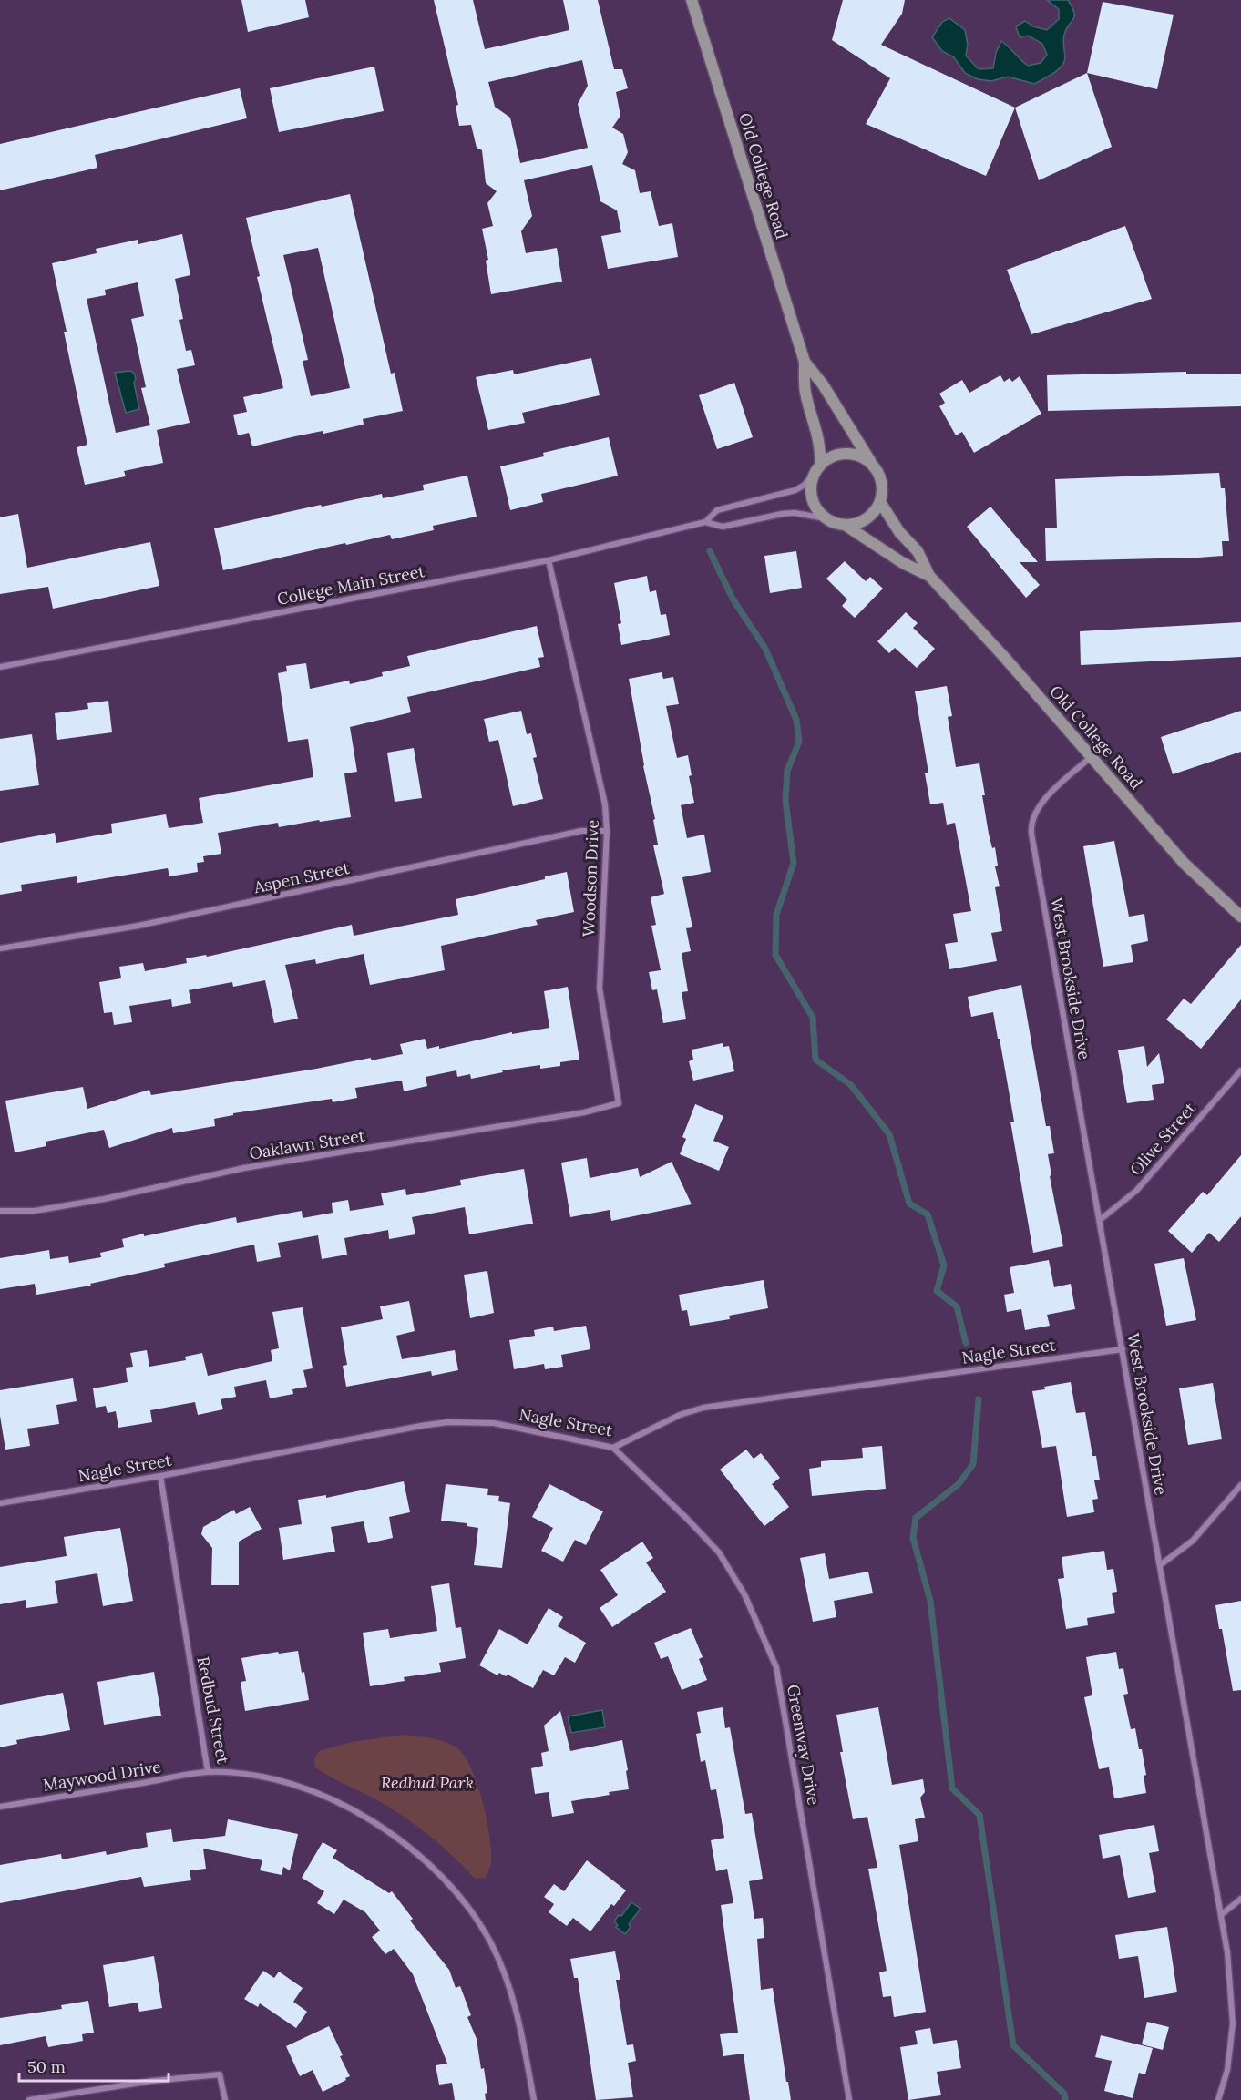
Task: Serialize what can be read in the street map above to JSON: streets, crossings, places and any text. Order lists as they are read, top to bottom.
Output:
{
  "streets": {
    "street": [
      "Old College Road",
      "College Main Street",
      "Aspen Street",
      "Woodson Drive",
      "West Brookside Drive",
      "Olive Street",
      "Oaklawn Street",
      "Nagle Street",
      "Redbud Street",
      "Greenway Drive",
      "Maywood Drive"
    ]
  },
  "crossings": [
    ["Old College Road", "College Main Street"],
    ["Old College Road", "West Brookside Drive"],
    ["College Main Street", "Woodson Drive"],
    ["Aspen Street", "Woodson Drive"],
    ["Woodson Drive", "Oaklawn Street"],
    ["West Brookside Drive", "Olive Street"],
    ["West Brookside Drive", "Nagle Street"],
    ["Nagle Street", "Redbud Street"],
    ["Nagle Street", "Greenway Drive"],
    ["Redbud Street", "Maywood Drive"]
  ],
  "parks": ["Redbud Park"],
  "scale_bar": "50 m"
}
